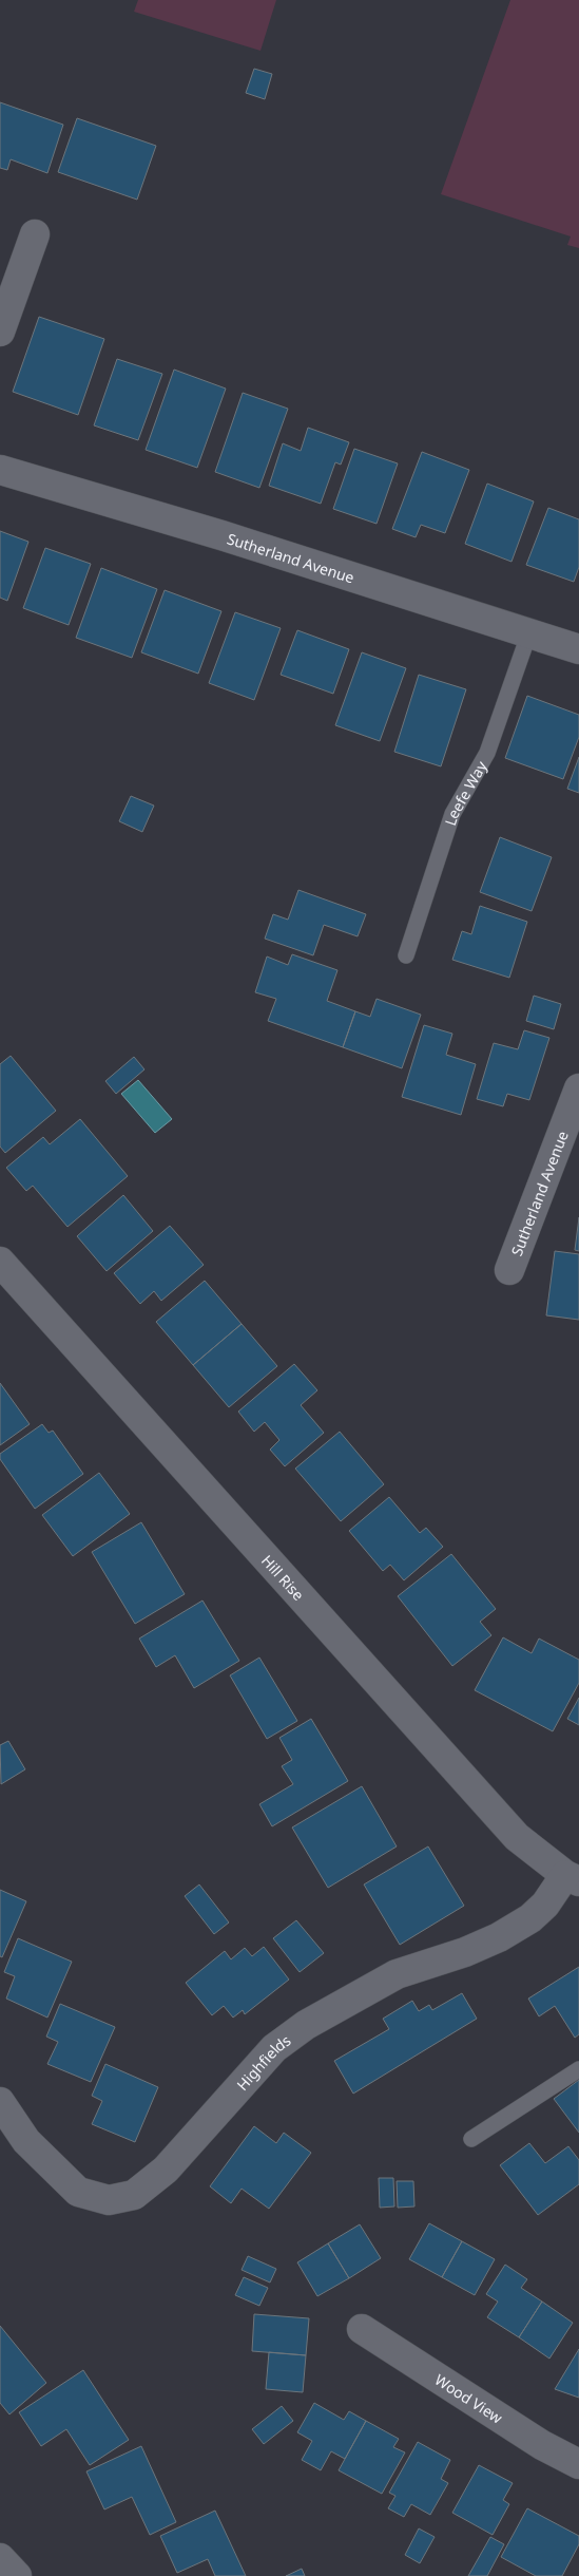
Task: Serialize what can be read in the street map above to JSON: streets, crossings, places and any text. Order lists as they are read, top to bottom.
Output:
{
  "streets": {
    "street": [
      "Sutherland Avenue",
      "Hill Rise",
      "Highfields",
      "Wood View"
    ],
    "lane": ["Leefe Way"]
  },
  "crossings": [
    ["Sutherland Avenue", "Leefe Way"],
    ["Hill Rise", "Highfields"]
  ]
}
